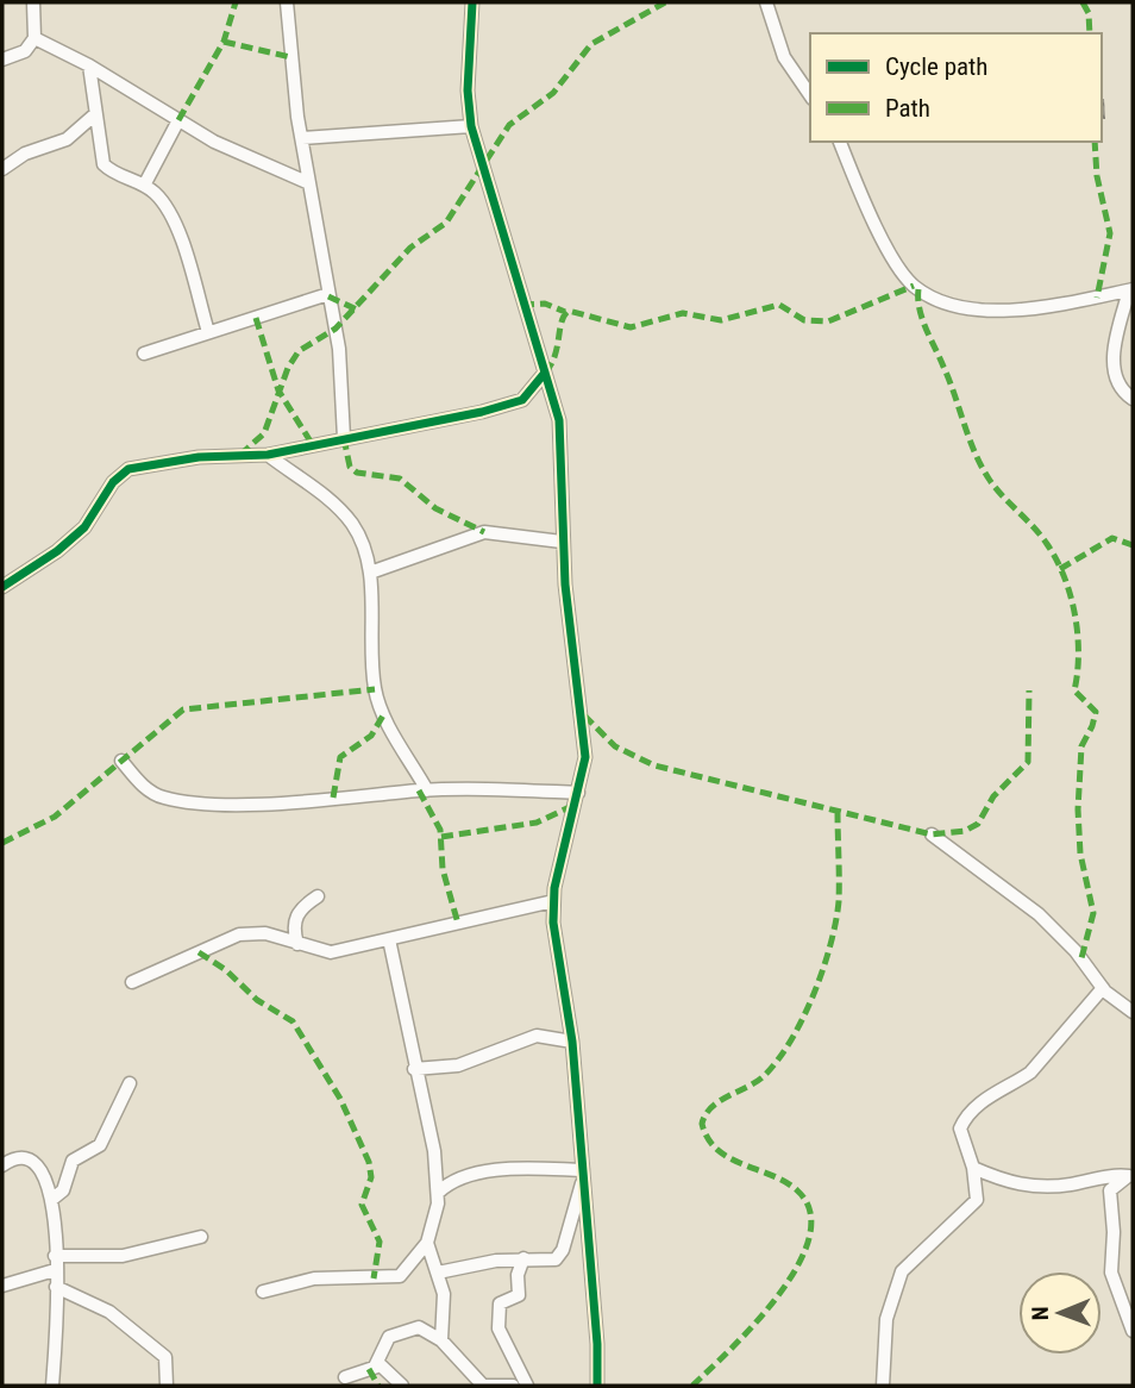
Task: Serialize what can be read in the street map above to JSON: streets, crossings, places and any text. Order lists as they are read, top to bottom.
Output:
{
  "legend": ["Cycle path", "Path"],
  "north": "left"
}
